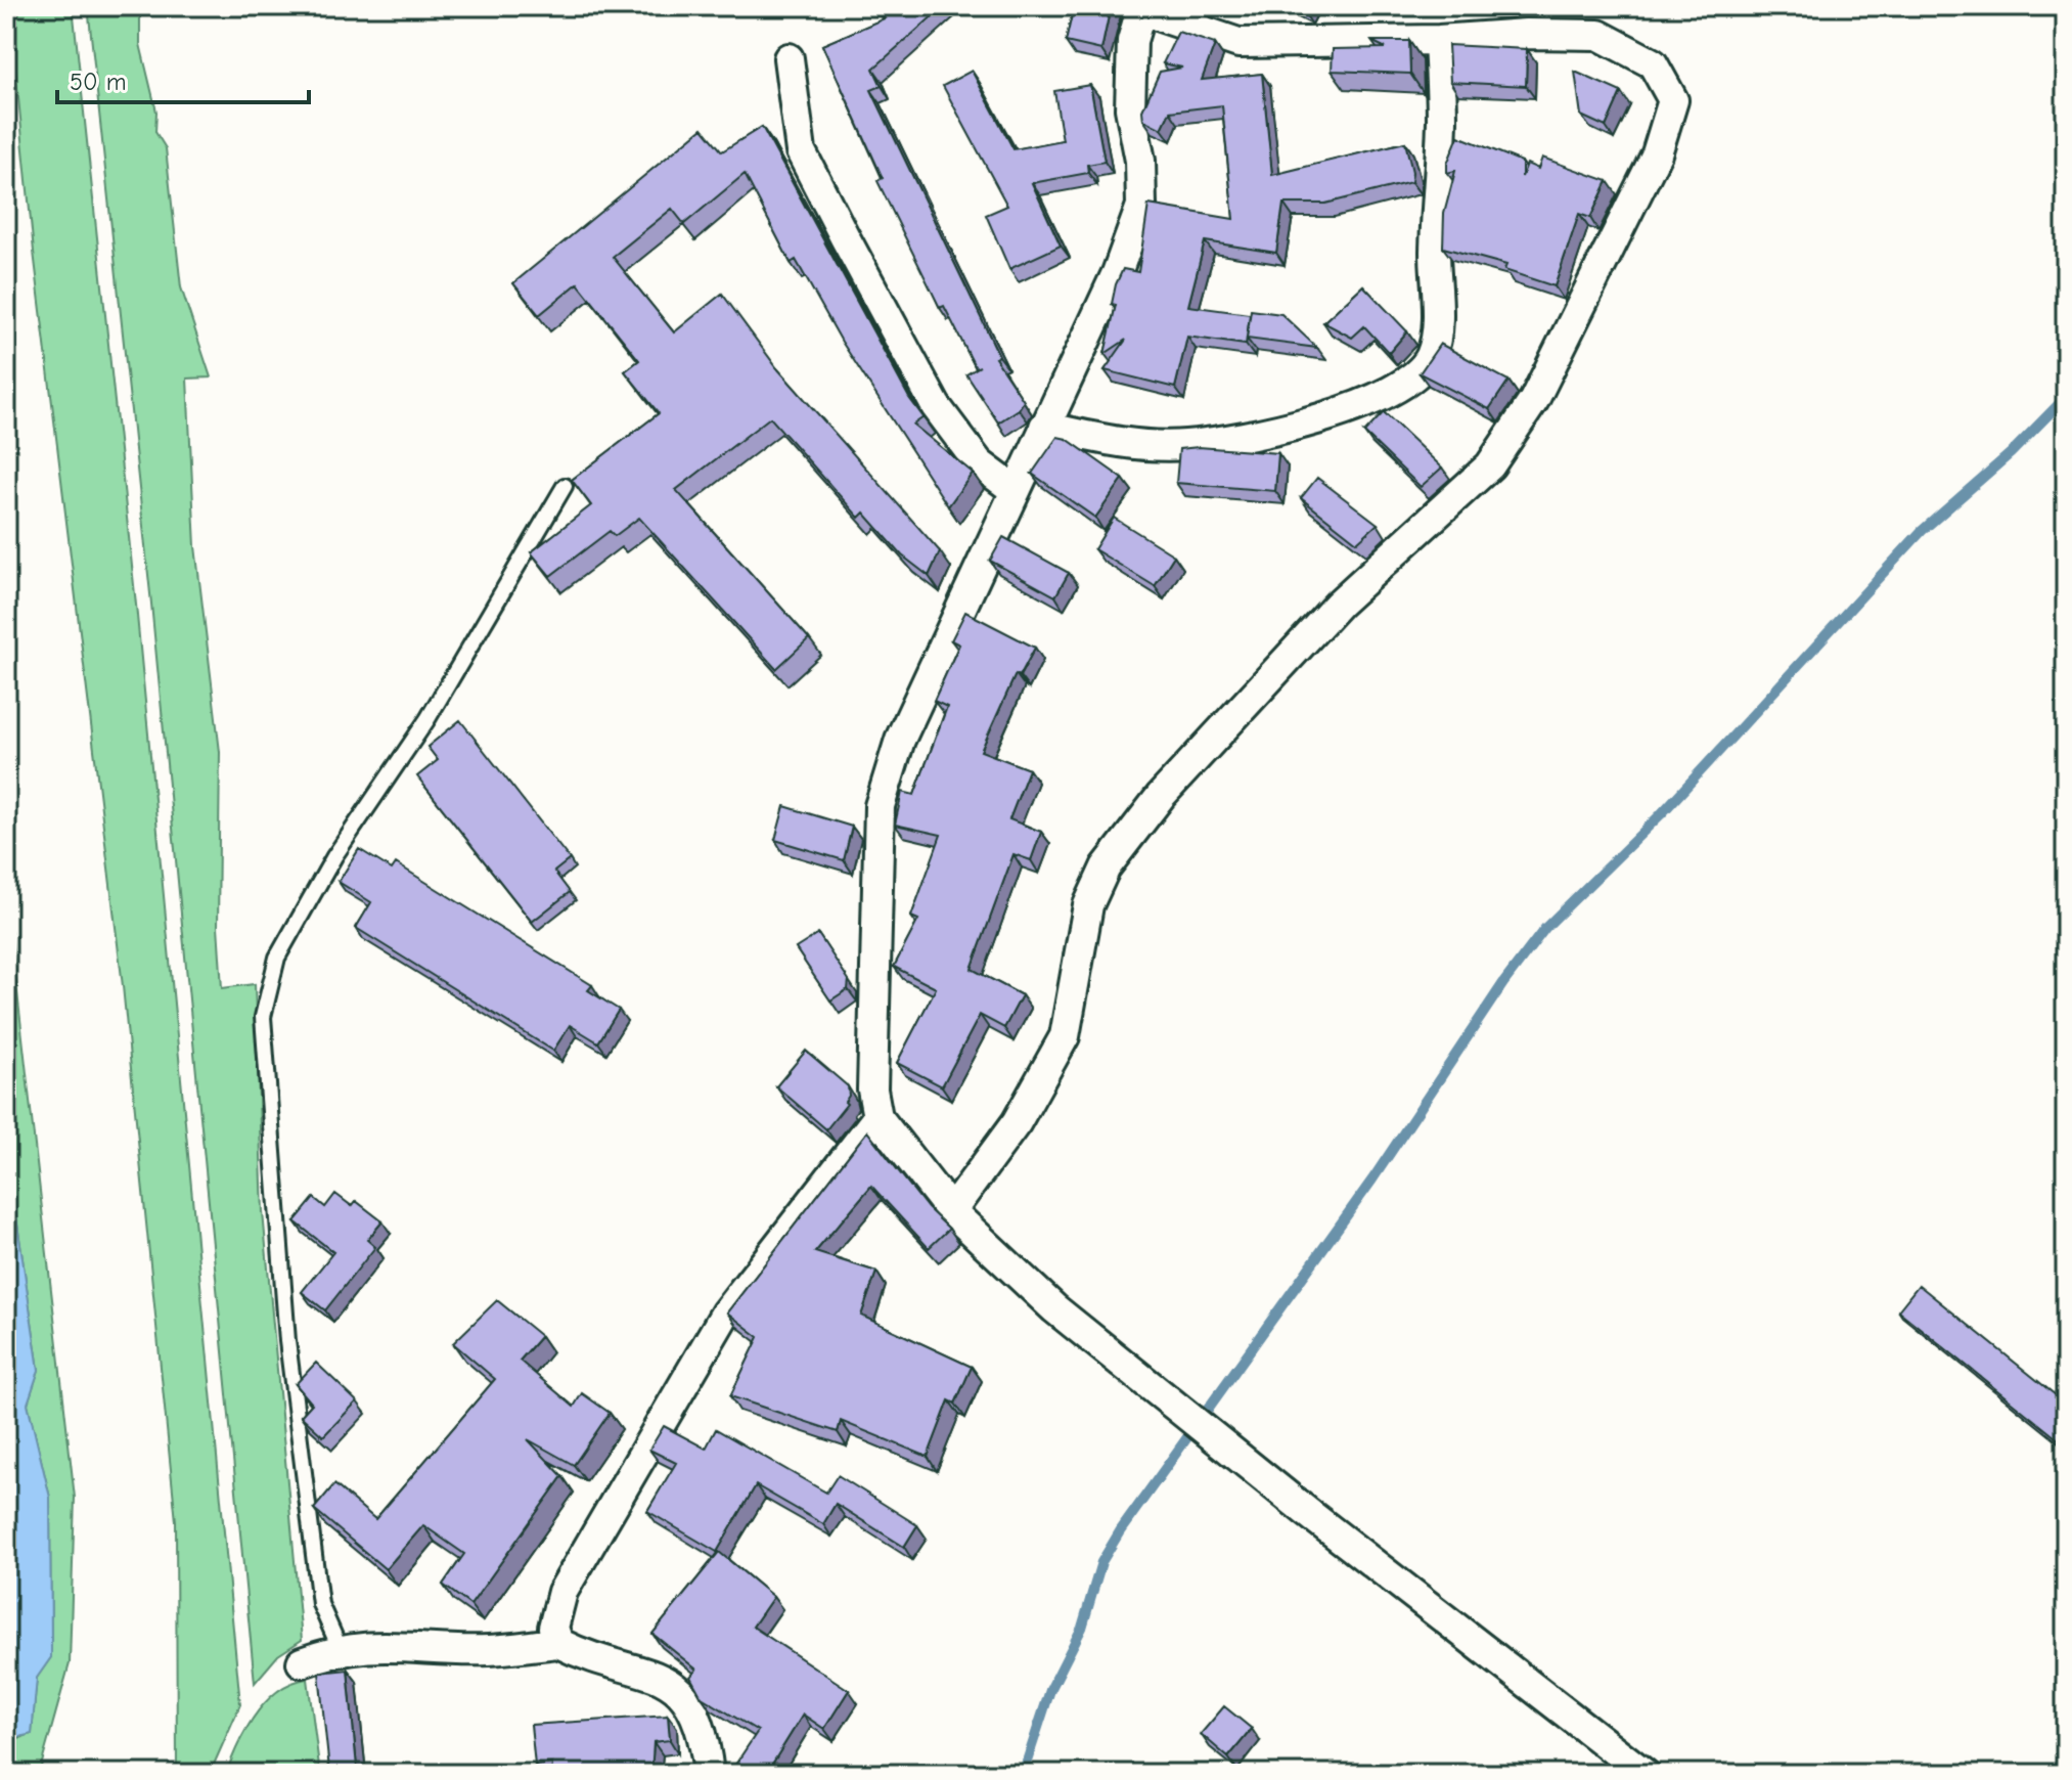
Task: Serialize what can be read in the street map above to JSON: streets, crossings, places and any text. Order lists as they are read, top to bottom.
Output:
{
  "scale_bar": "50 m"
}
